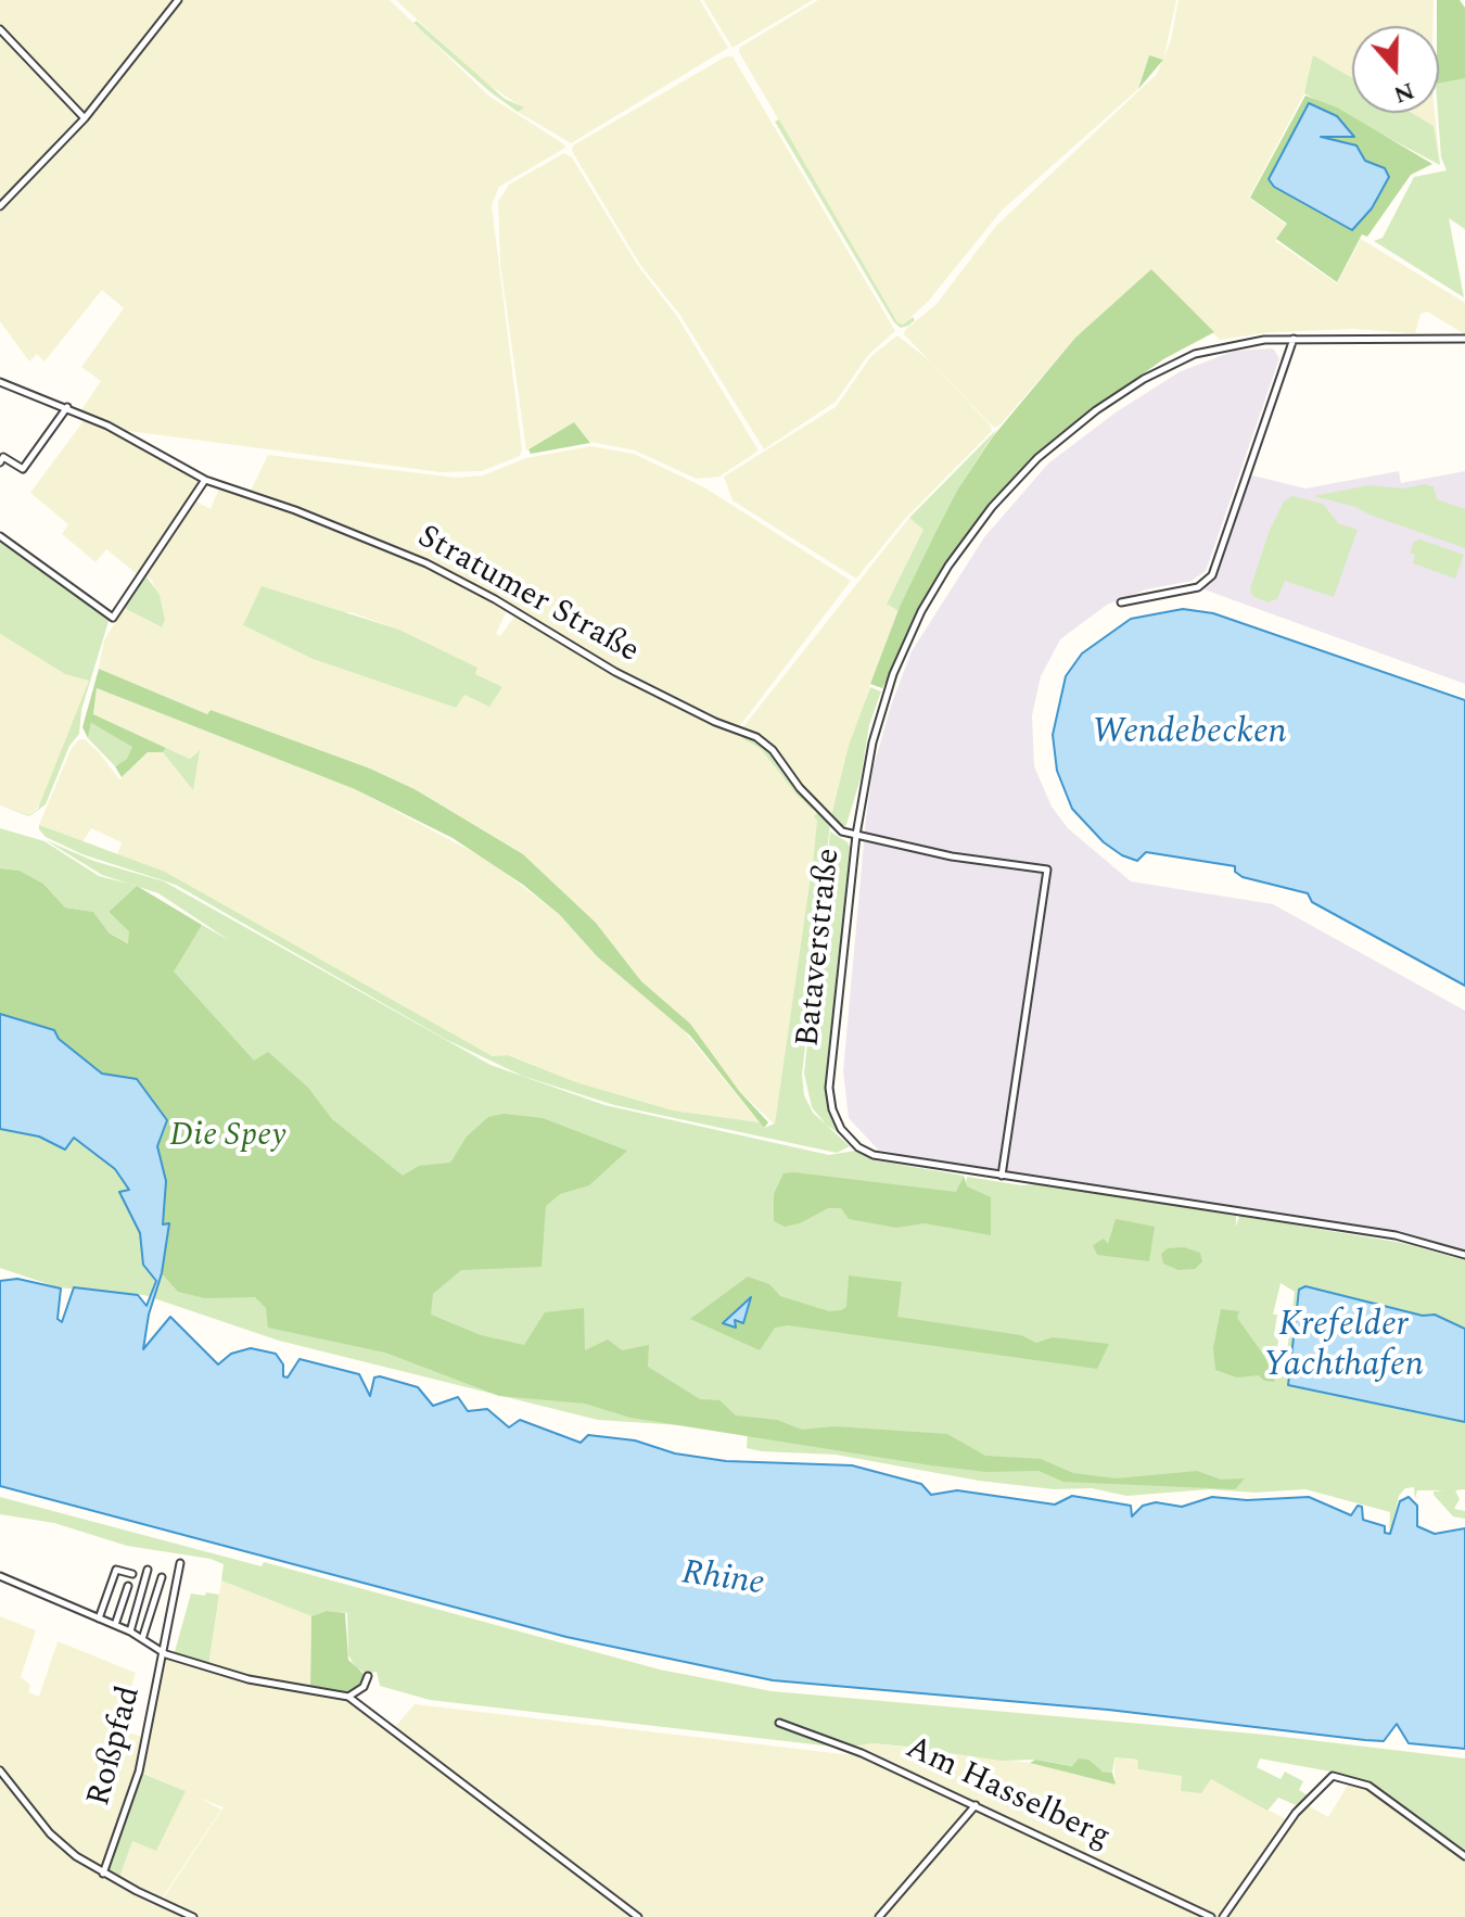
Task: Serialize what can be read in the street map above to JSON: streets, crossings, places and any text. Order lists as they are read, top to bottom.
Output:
{
  "streets": {
    "street": [
      "Stratumer Straße",
      "Bataverstraße",
      "Roßpfad",
      "Am Hasselberg"
    ]
  },
  "crossings": [
    ["Stratumer Straße", "Bataverstraße"]
  ],
  "water": ["Wendebecken", "Krefelder Yachthafen", "Rhine"],
  "parks": ["Die Spey"],
  "north": "bottom"
}
